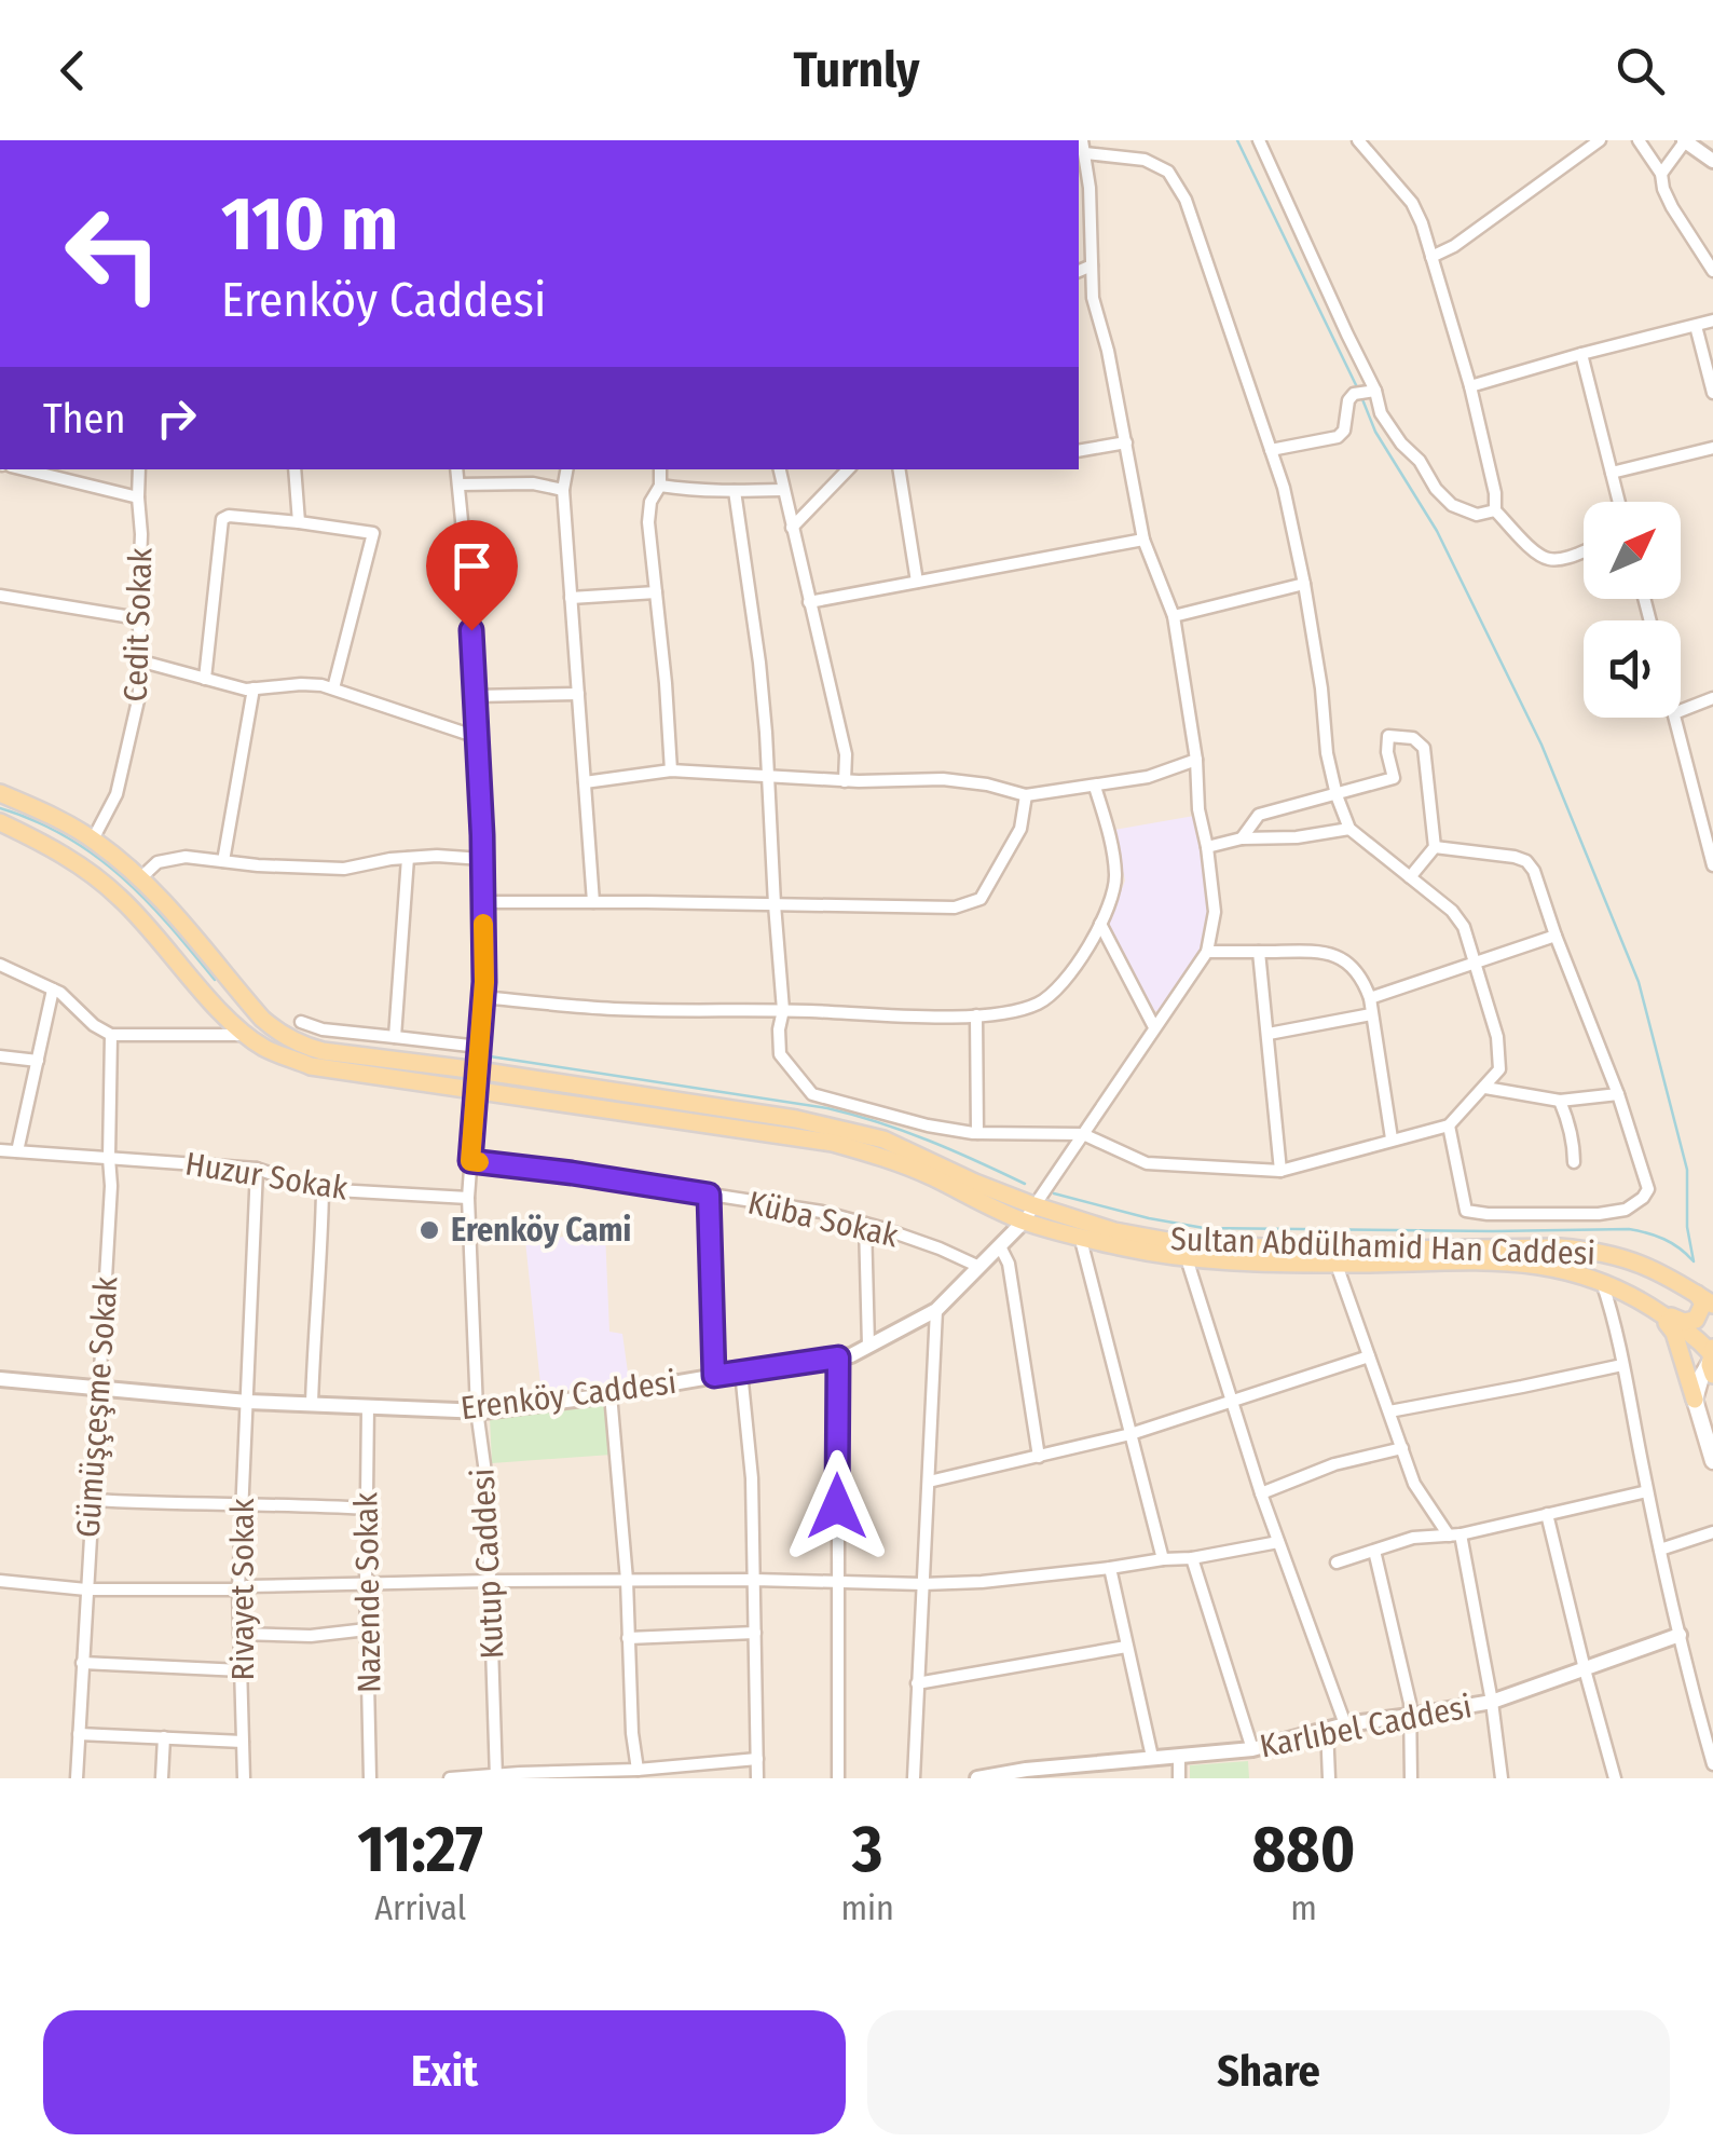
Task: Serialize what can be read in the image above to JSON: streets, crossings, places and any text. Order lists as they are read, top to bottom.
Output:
{
  "streets": {
    "main road": ["Sultan Abdülhamid Han Caddesi"],
    "street": [
      "Cedit Sokak",
      "Huzur Sokak",
      "Küba Sokak",
      "Erenköy Caddesi",
      "Gümüşçeşme Sokak",
      "Kutup Caddesi",
      "Rivayet Sokak",
      "Nazende Sokak",
      "Karlıbel Caddesi"
    ]
  },
  "crossings": [
    ["Cedit Sokak", "Sultan Abdülhamid Han Caddesi"],
    ["Huzur Sokak", "Gümüşçeşme Sokak"],
    ["Huzur Sokak", "Kutup Caddesi"],
    ["Huzur Sokak", "Rivayet Sokak"],
    ["Küba Sokak", "Erenköy Caddesi"],
    ["Küba Sokak", "Kutup Caddesi"],
    ["Sultan Abdülhamid Han Caddesi", "Erenköy Caddesi"],
    ["Sultan Abdülhamid Han Caddesi", "Kutup Caddesi"],
    ["Erenköy Caddesi", "Gümüşçeşme Sokak"],
    ["Erenköy Caddesi", "Kutup Caddesi"],
    ["Erenköy Caddesi", "Rivayet Sokak"],
    ["Erenköy Caddesi", "Nazende Sokak"]
  ],
  "places": ["Erenköy Cami"],
  "north": "top right",
  "page": {
    "header": "Turnly",
    "turn": ["110 m", "Erenköy Caddesi"],
    "then": "Then",
    "eta": [
      "11:27",
      "Arrival",
      "3",
      "min",
      "880",
      "m"
    ],
    "buttons": ["Exit", "Share"]
  }
}
